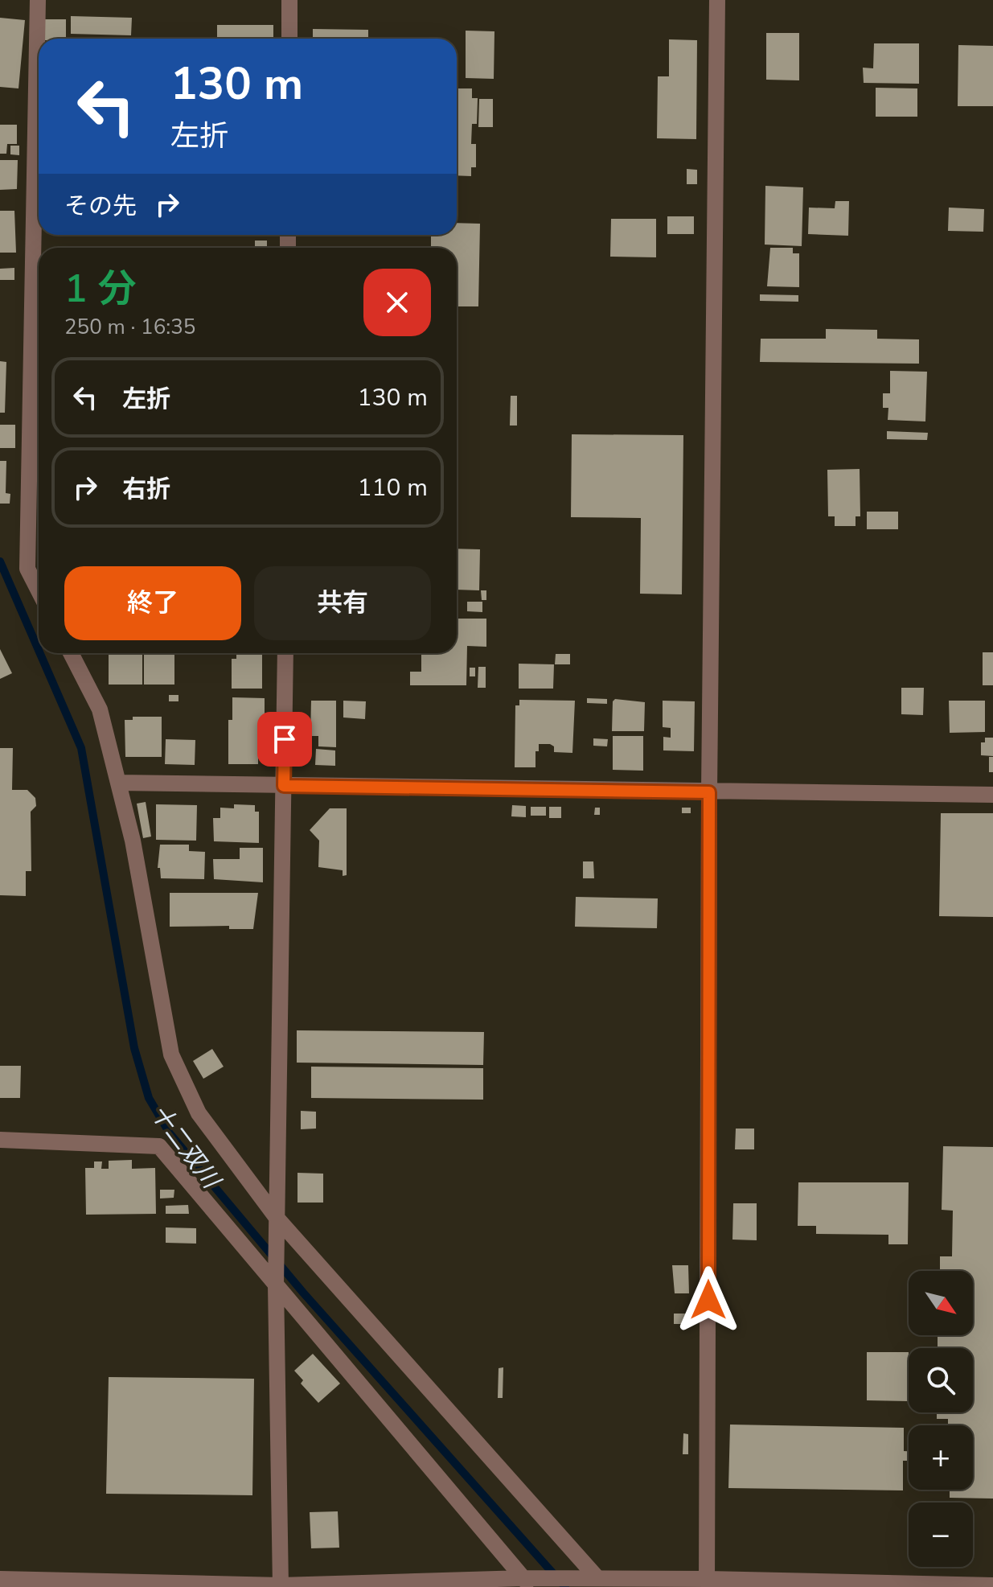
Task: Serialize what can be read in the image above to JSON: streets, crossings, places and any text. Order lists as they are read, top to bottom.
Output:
{
  "water": ["十二双川"],
  "north": "bottom right",
  "page": {
    "turn": ["130 m", "左折"],
    "then": "その先",
    "heading": ["1 分", "250 m · 16:35"],
    "list": [
      {
        "name": "左折",
        "value": "130 m"
      },
      {
        "name": "右折",
        "value": "110 m"
      }
    ],
    "buttons": ["終了", "共有"],
    "map_buttons": ["+", "−"]
  }
}
